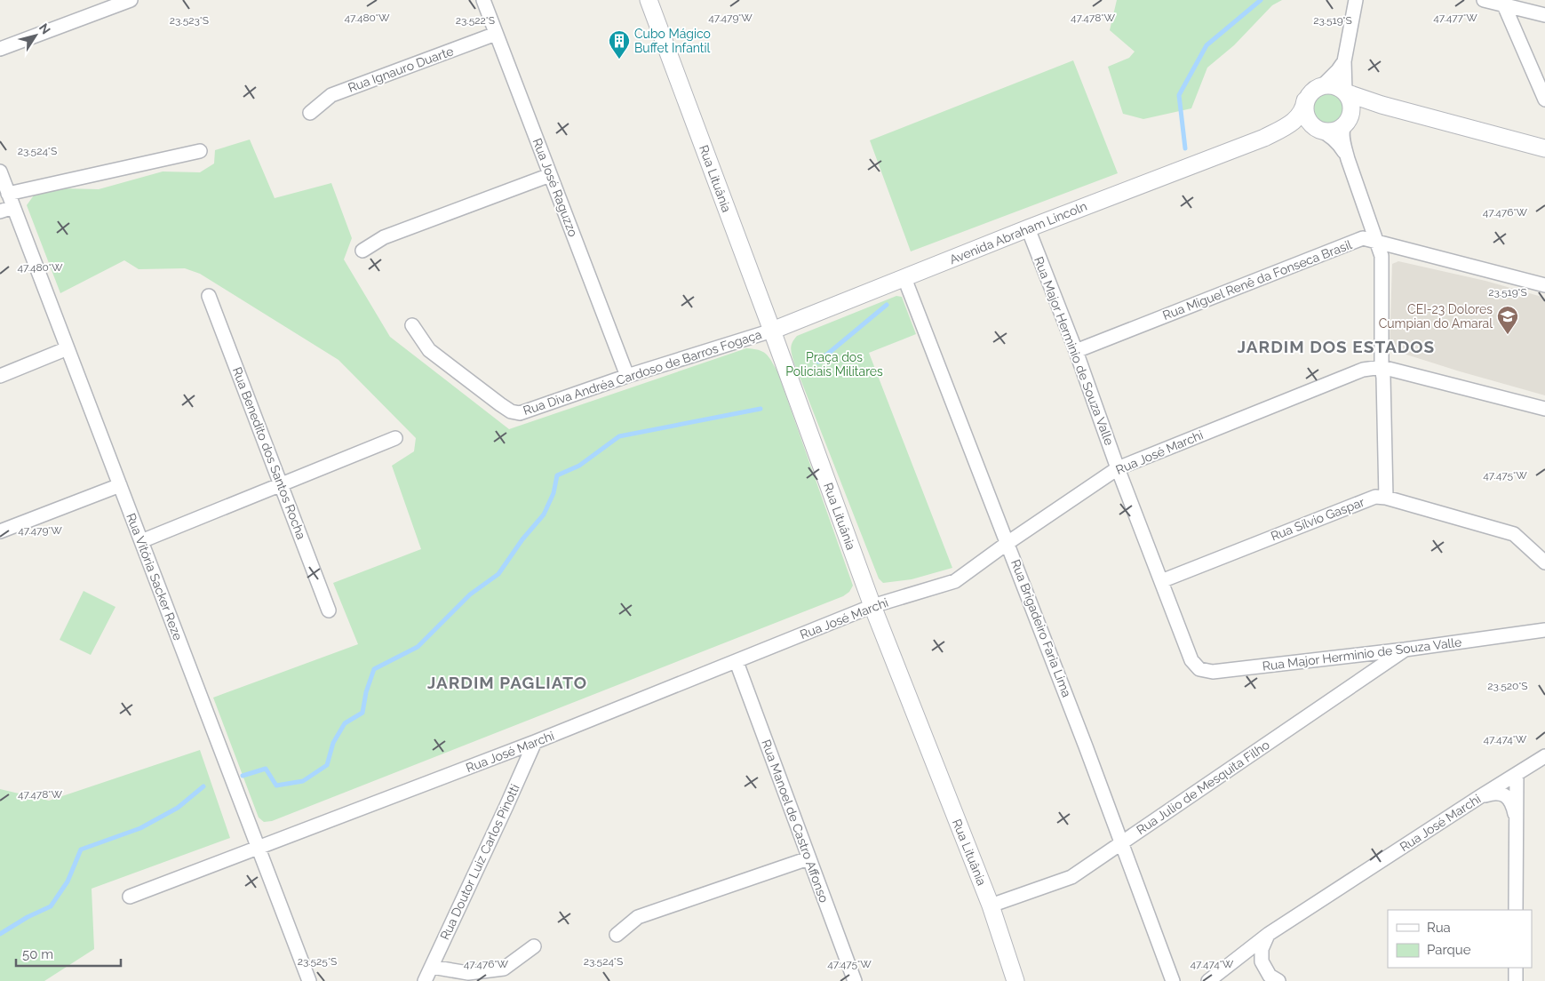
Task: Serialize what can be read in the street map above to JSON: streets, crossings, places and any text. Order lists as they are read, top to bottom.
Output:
{
  "streets": {
    "street": [
      "Rua Ignauro Duarte",
      "Rua Lituânia",
      "Rua José Raguzzo",
      "Avenida Abraham Lincoln",
      "Rua Miguel Renê da Fonseca Brasil",
      "Rua Major Herminio de Souza Valle",
      "Rua Diva Andréa Cardoso de Barros Fogaça",
      "Rua José Marchi",
      "Rua Benedito dos Santos Rocha",
      "Rua Sílvio Gaspar",
      "Rua Vitória Sacker Reze",
      "Rua Brigadeiro Faria Lima",
      "Rua Julio de Mesquita Filho",
      "Rua Manoel de Castro Affonso",
      "Rua Doutor Luiz Carlos Pinotti"
    ]
  },
  "crossings": [
    ["Rua Ignauro Duarte", "Rua José Raguzzo"],
    ["Rua Lituânia", "Avenida Abraham Lincoln"],
    ["Rua Lituânia", "Rua Diva Andréa Cardoso de Barros Fogaça"],
    ["Rua Lituânia", "Rua José Marchi"],
    ["Rua Lituânia", "Rua Julio de Mesquita Filho"],
    ["Rua José Raguzzo", "Rua Diva Andréa Cardoso de Barros Fogaça"],
    ["Avenida Abraham Lincoln", "Rua Major Herminio de Souza Valle"],
    ["Avenida Abraham Lincoln", "Rua Diva Andréa Cardoso de Barros Fogaça"],
    ["Avenida Abraham Lincoln", "Rua Brigadeiro Faria Lima"],
    ["Rua Miguel Renê da Fonseca Brasil", "Rua Major Herminio de Souza Valle"],
    ["Rua Major Herminio de Souza Valle", "Rua José Marchi"],
    ["Rua Major Herminio de Souza Valle", "Rua Sílvio Gaspar"],
    ["Rua Major Herminio de Souza Valle", "Rua Julio de Mesquita Filho"],
    ["Rua José Marchi", "Rua Vitória Sacker Reze"],
    ["Rua José Marchi", "Rua Brigadeiro Faria Lima"],
    ["Rua José Marchi", "Rua Manoel de Castro Affonso"],
    ["Rua José Marchi", "Rua Doutor Luiz Carlos Pinotti"],
    ["Rua Brigadeiro Faria Lima", "Rua Julio de Mesquita Filho"]
  ],
  "districts": ["JARDIM DOS ESTADOS", "JARDIM PAGLIATO"],
  "parks": ["Praça dos Policiais Militares"],
  "places": {
    "building": ["Cubo Mágico Buffet Infantil"],
    "school or university": ["CEI-23 Dolores Cumpian do Amaral"]
  },
  "legend": ["Rua", "Parque"],
  "scale_bar": "50 m",
  "north": "top right",
  "coordinates": [
    "47.480°W",
    "47.479°W",
    "47.478°W",
    "47.477°W",
    "23.523°S",
    "23.522°S",
    "23.519°S",
    "23.524°S",
    "47.476°W",
    "47.475°W",
    "23.520°S",
    "47.474°W",
    "23.525°S"
  ]
}
